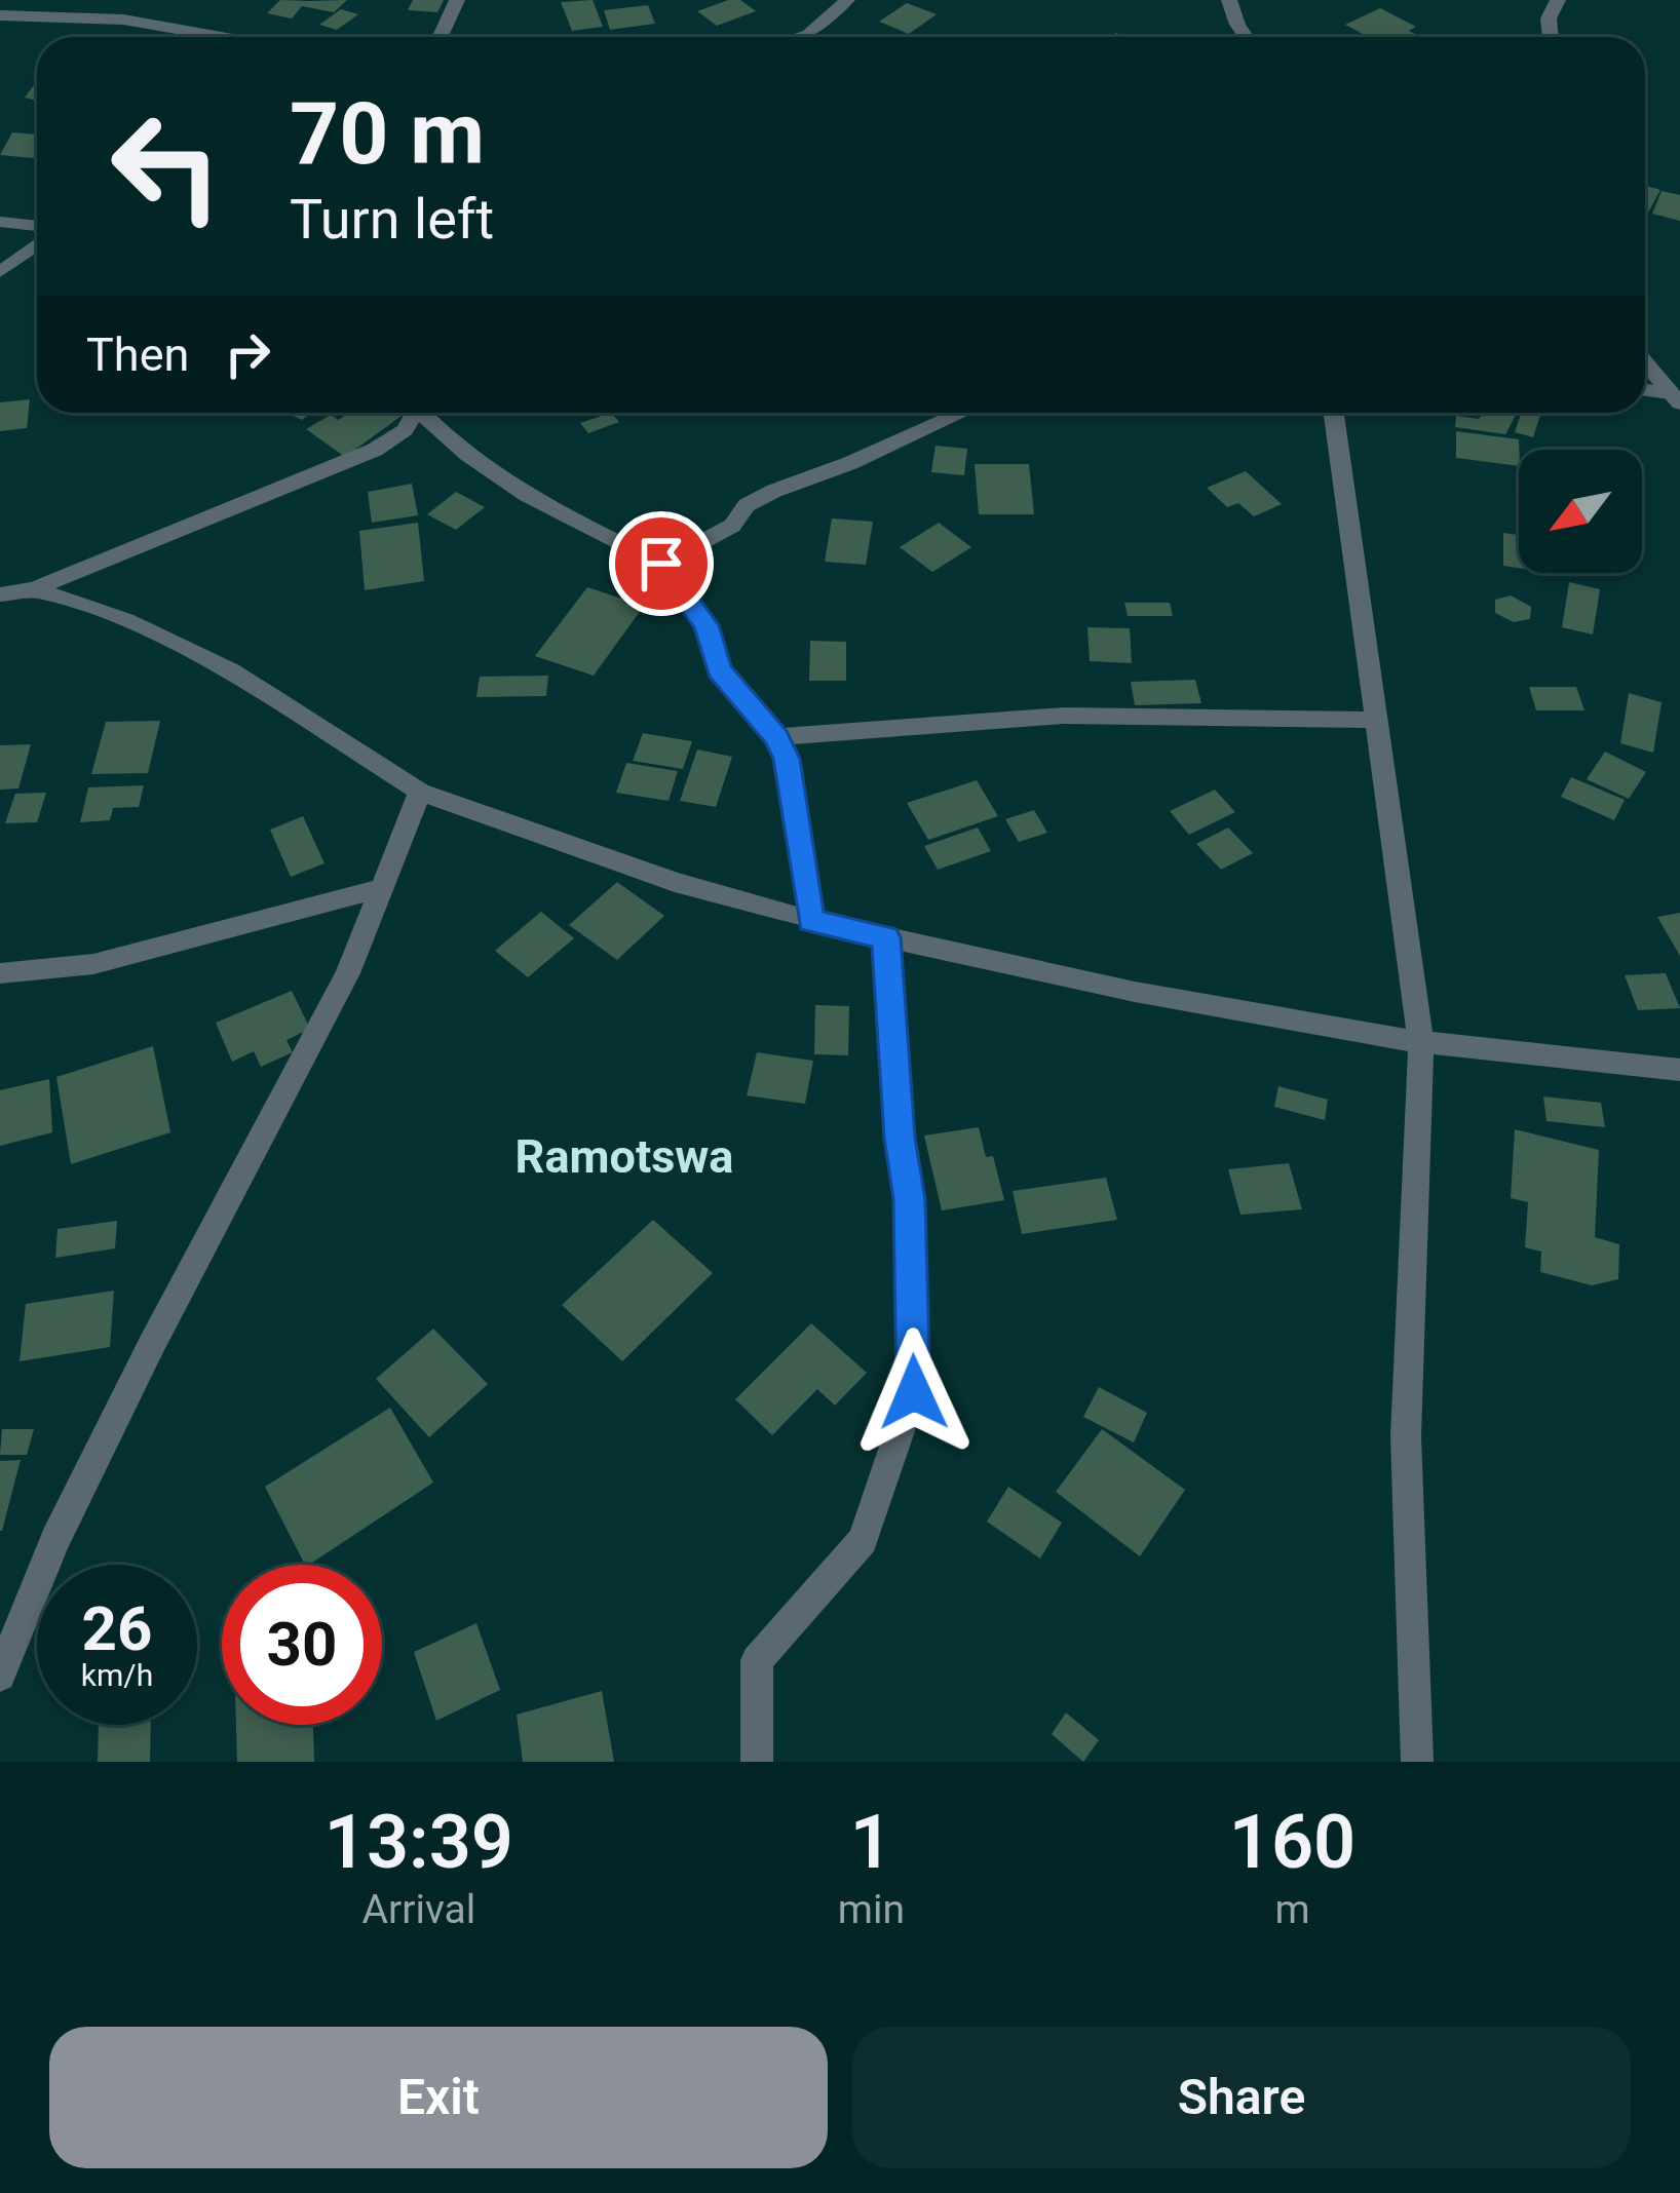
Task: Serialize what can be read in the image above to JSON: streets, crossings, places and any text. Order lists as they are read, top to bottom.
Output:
{
  "districts": ["Ramotswa"],
  "north": "bottom left",
  "page": {
    "turn": ["70 m", "Turn left"],
    "then": "Then",
    "speed": "26 km/h",
    "limit": "30",
    "eta": [
      "13:39",
      "Arrival",
      "1",
      "min",
      "160",
      "m"
    ],
    "buttons": ["Exit", "Share"]
  }
}
